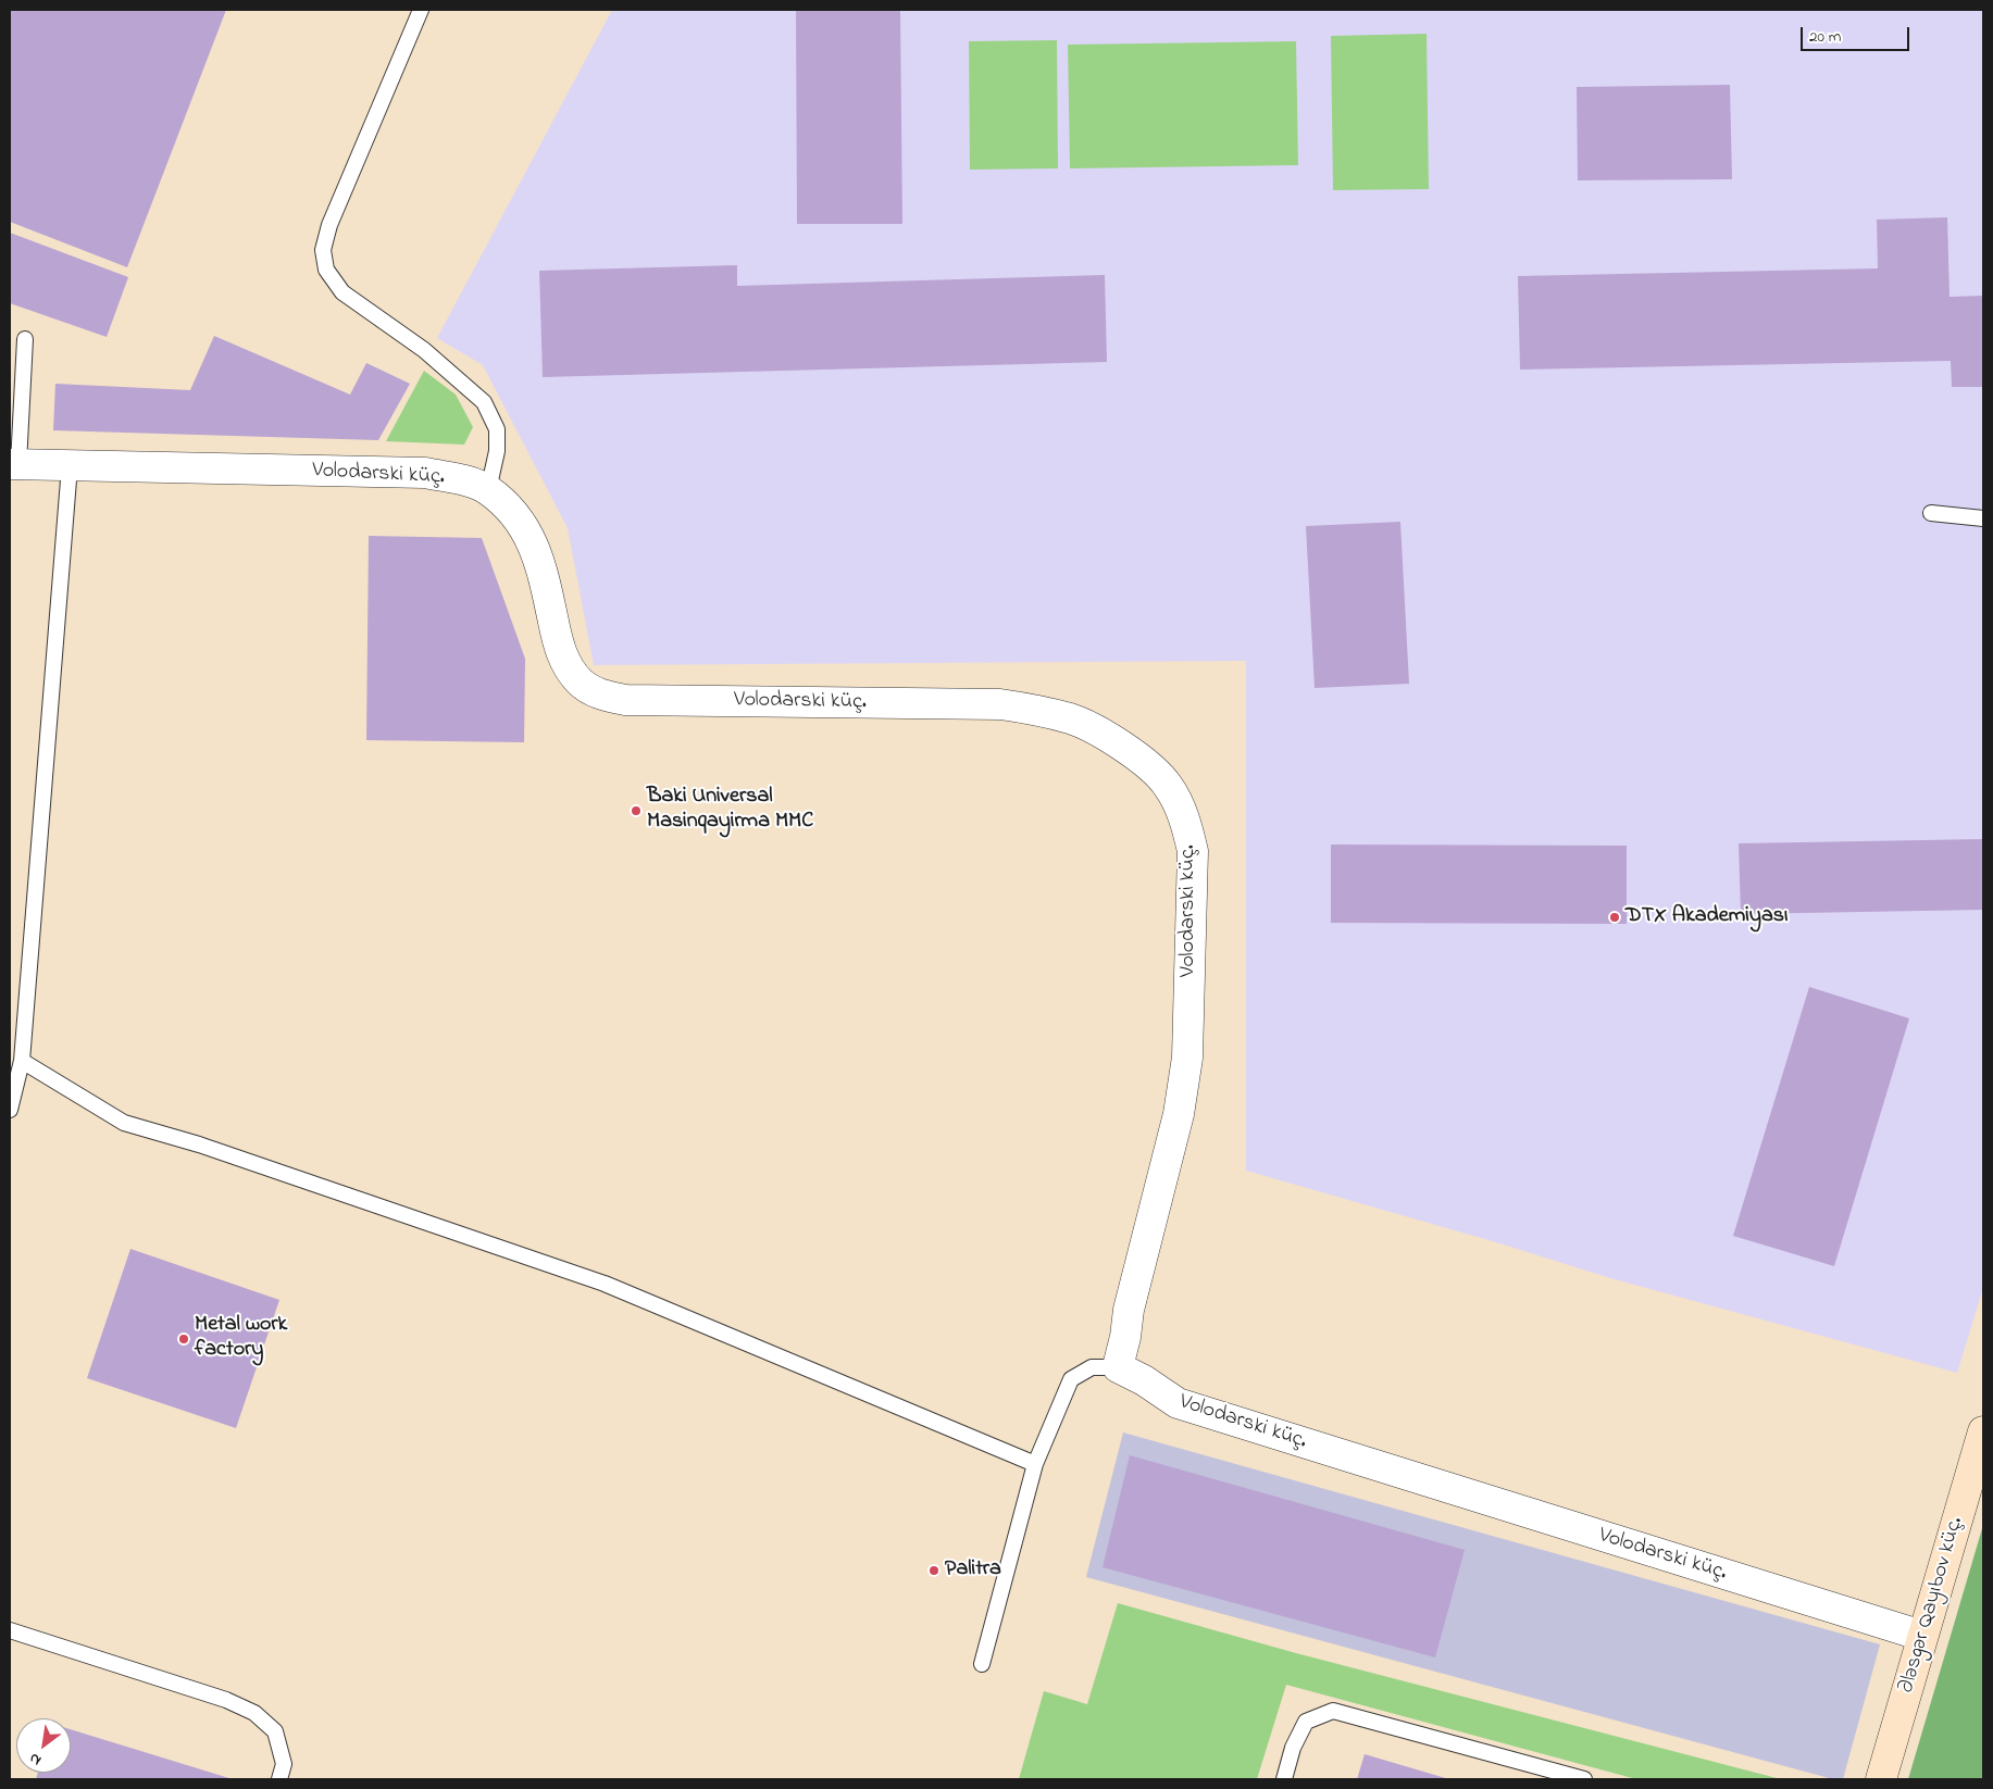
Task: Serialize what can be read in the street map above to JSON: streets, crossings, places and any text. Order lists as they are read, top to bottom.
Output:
{
  "streets": {
    "main road": ["Ələsgər Qayıbov küç."],
    "street": ["Volodarski küç."]
  },
  "crossings": [
    ["Volodarski küç.", "Ələsgər Qayıbov küç."]
  ],
  "places": [
    "Baki Universal Masinqayirma MMC",
    "DTX Akademiyası",
    "Metal work factory",
    "Palitra"
  ],
  "scale_bar": "20 m",
  "north": "bottom left"
}
